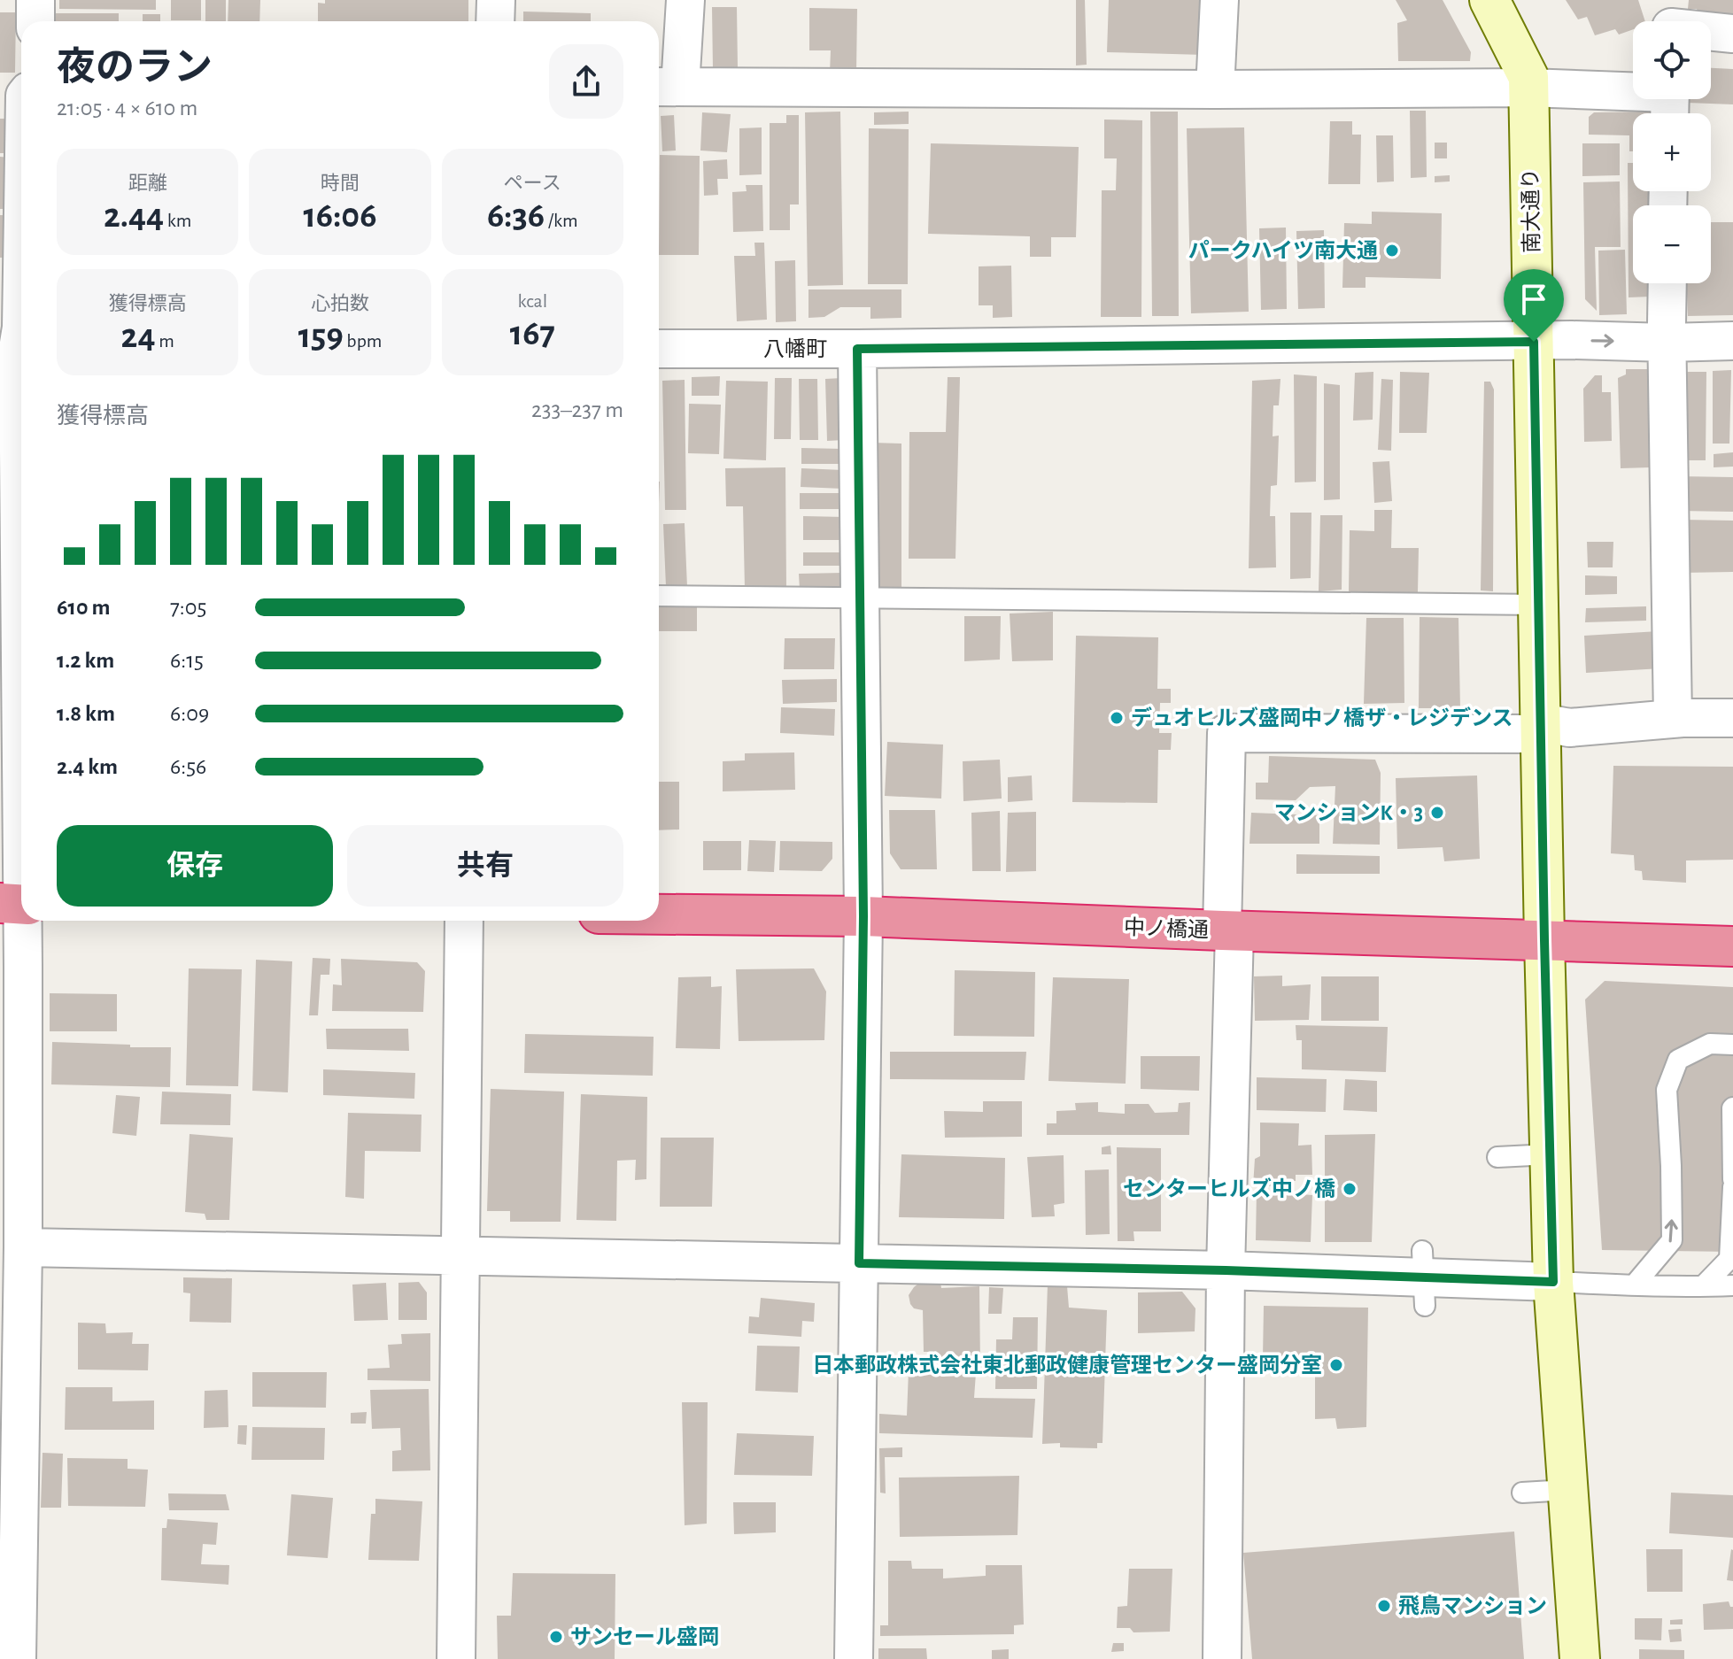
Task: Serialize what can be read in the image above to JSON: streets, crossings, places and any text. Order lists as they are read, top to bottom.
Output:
{
  "streets": {
    "highway": ["中ノ橋通"],
    "street": ["南大通り", "八幡町"]
  },
  "crossings": [
    ["南大通り", "八幡町"],
    ["南大通り", "中ノ橋通"]
  ],
  "places": [
    "パークハイツ南大通",
    "デュオヒルズ盛岡中ノ橋ザ・レジデンス",
    "マンションK・3",
    "センターヒルズ中ノ橋",
    "日本郵政株式会社東北郵政健康管理センター盛岡分室",
    "飛鳥マンション",
    "サンセール盛岡"
  ],
  "page": {
    "map_buttons": ["+", "−"],
    "heading": ["夜のラン", "21:05 · 4 × 610 m"],
    "stats": [
      ["距離", "2.44 km"],
      ["時間", "16:06"],
      ["ペース", "6:36 /km"],
      ["獲得標高", "24 m"],
      ["心拍数", "159 bpm"],
      ["kcal", "167"]
    ],
    "chart": ["獲得標高", "233–237 m"],
    "list": [
      {
        "name": "610 m",
        "note": "7:05"
      },
      {
        "name": "1.2 km",
        "note": "6:15"
      },
      {
        "name": "1.8 km",
        "note": "6:09"
      },
      {
        "name": "2.4 km",
        "note": "6:56"
      }
    ],
    "buttons": ["保存", "共有"]
  }
}
